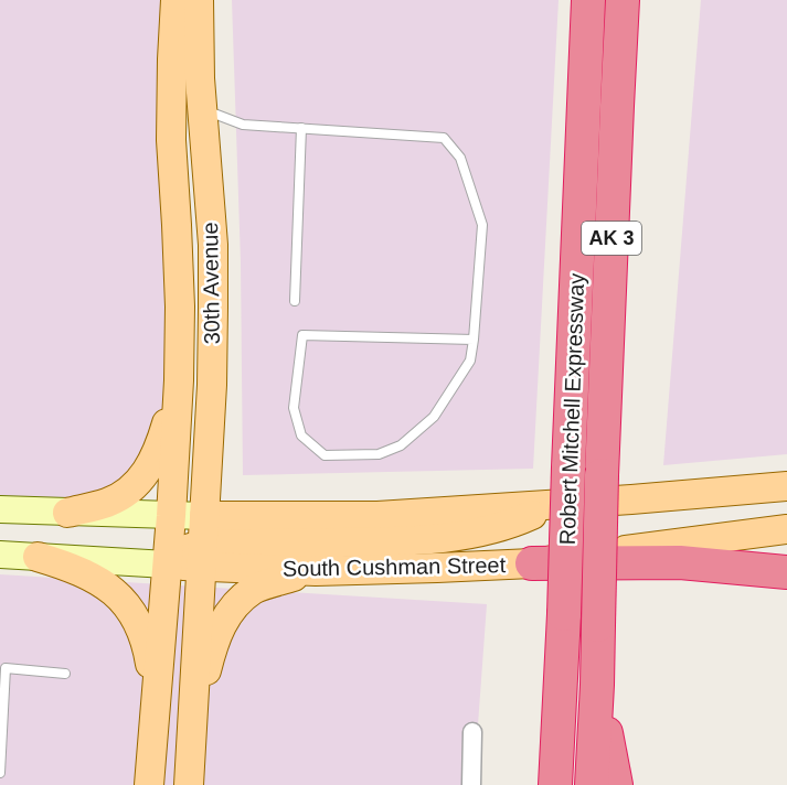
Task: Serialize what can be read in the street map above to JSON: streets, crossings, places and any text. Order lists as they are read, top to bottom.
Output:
{
  "streets": {
    "highway": ["AK 3", "Robert Mitchell Expressway"],
    "main road": ["30th Avenue", "South Cushman Street"]
  },
  "crossings": [
    ["AK 3", "Robert Mitchell Expressway"],
    ["30th Avenue", "South Cushman Street"]
  ]
}
